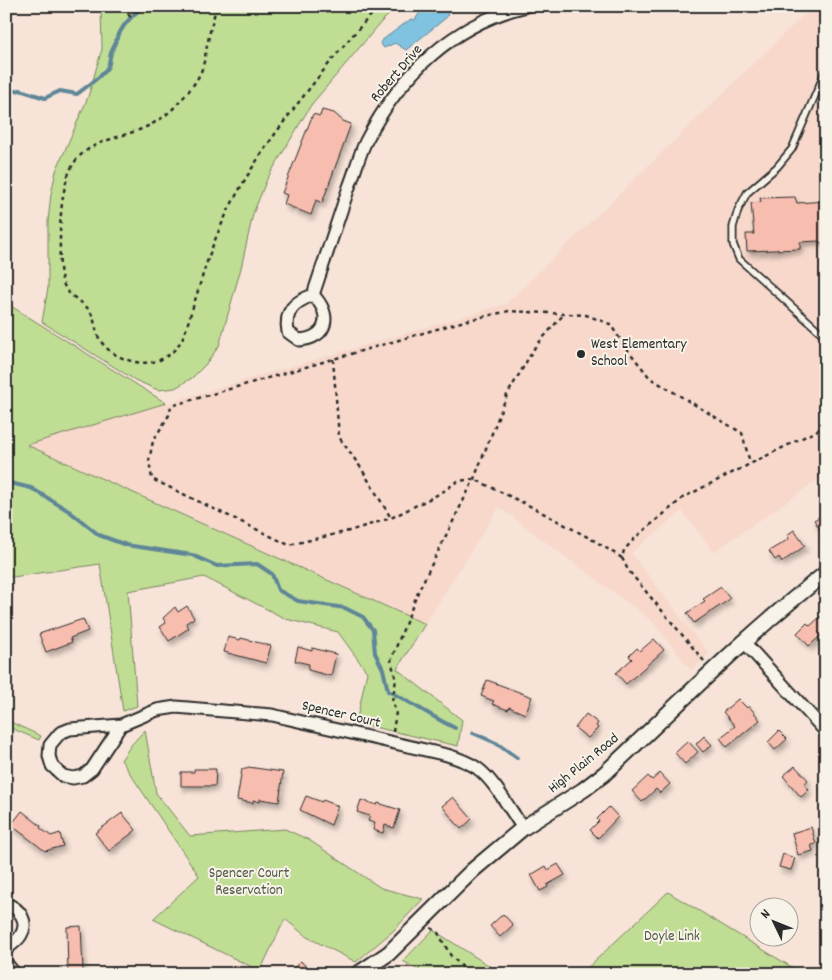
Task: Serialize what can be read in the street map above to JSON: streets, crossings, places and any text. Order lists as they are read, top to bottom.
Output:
{
  "streets": {
    "street": ["Robert Drive", "Spencer Court", "High Plain Road"]
  },
  "crossings": [
    ["Spencer Court", "High Plain Road"]
  ],
  "parks": ["Spencer Court Reservation", "Doyle Link"],
  "places": ["West Elementary School"],
  "north": "top left"
}
